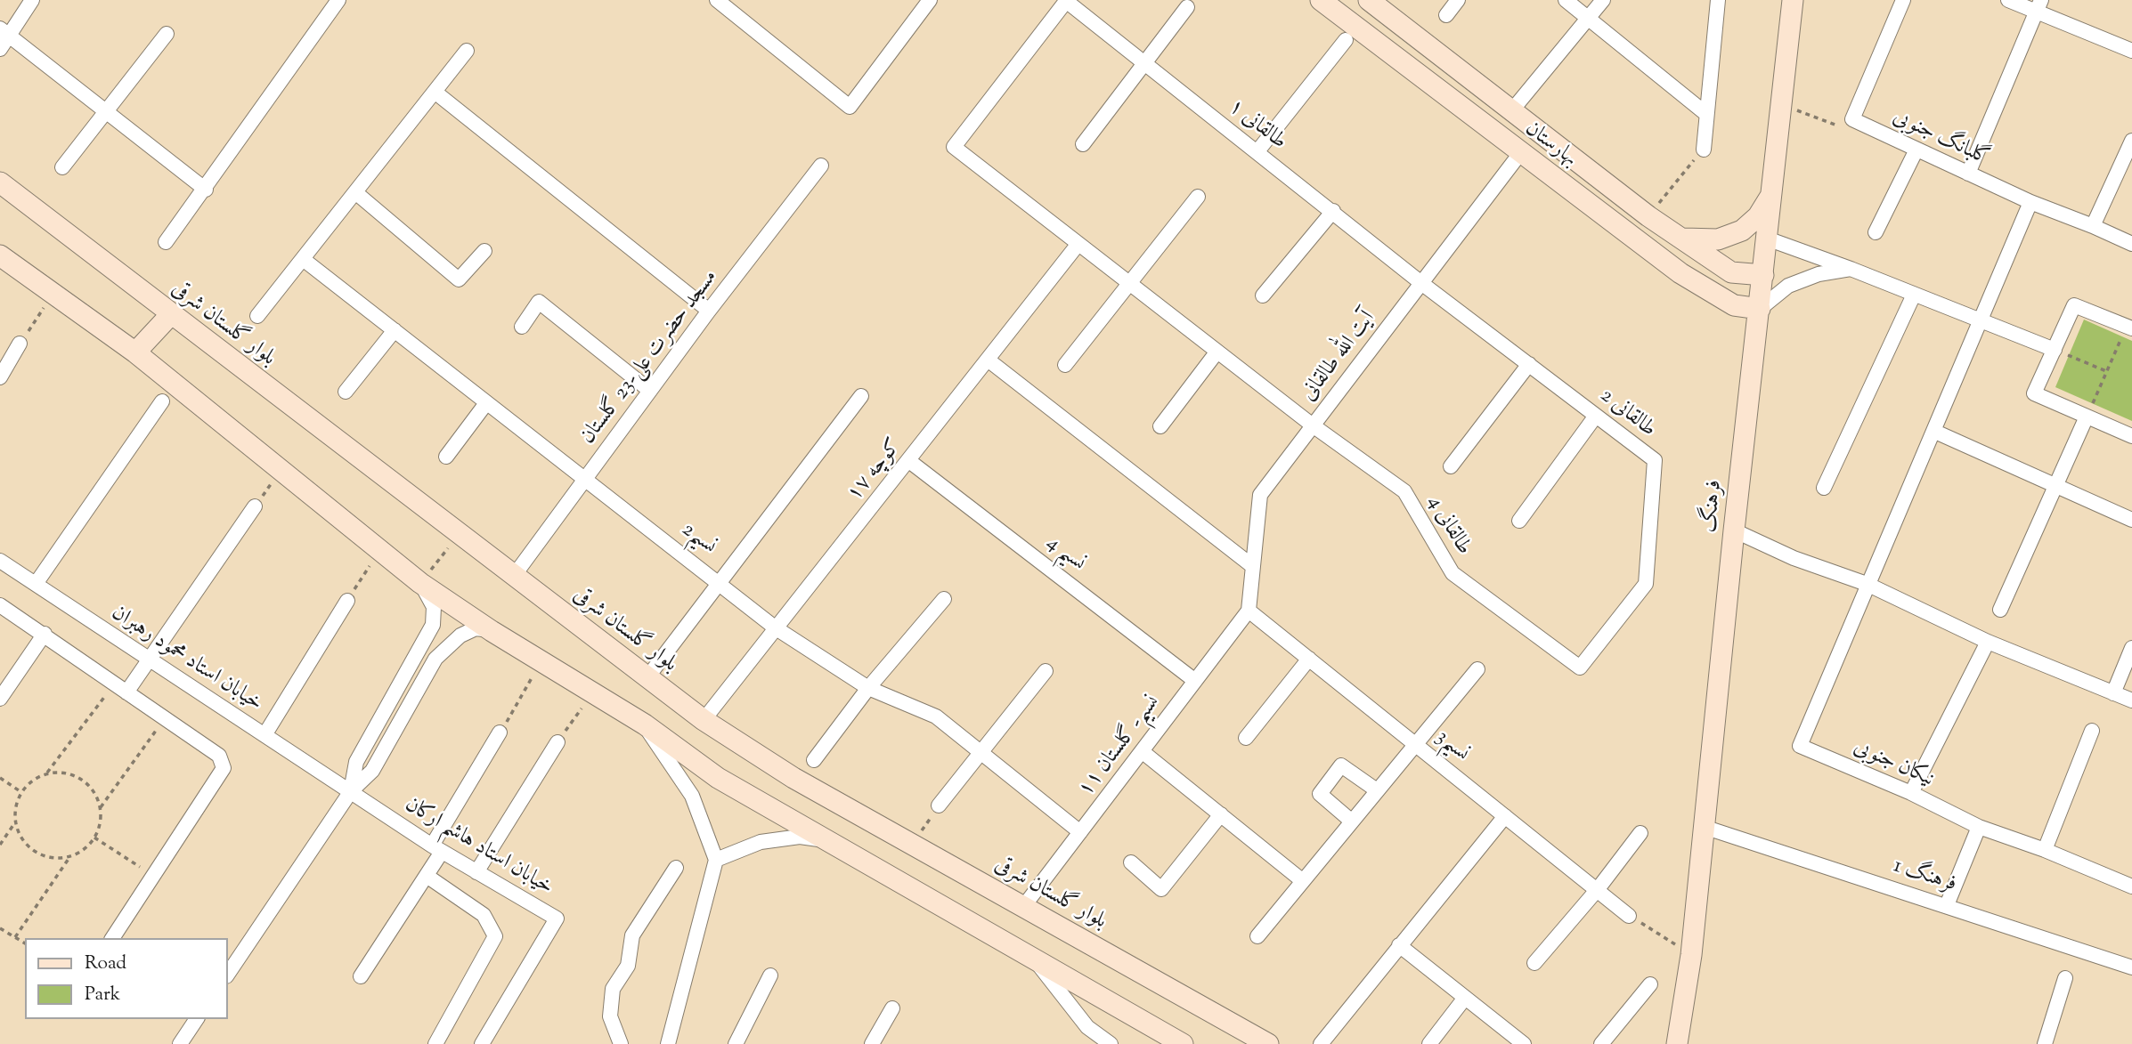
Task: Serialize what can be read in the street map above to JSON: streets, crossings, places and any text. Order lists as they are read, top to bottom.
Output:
{
  "streets": {
    "main road": ["بهارستان", "بلوار گلستان شرقی", "فرهنگ"],
    "street": [
      "طالقانی ۱",
      "گلبانگ جنوبی",
      "آیت الله طالقانی",
      "مسجد حضرت علی-23 گلستان",
      "طالقانی 2",
      "کوچه ۱۷",
      "طالقانی 4",
      "نسیم2",
      "نسیم 4",
      "خیابان استاد محمود رهبران",
      "نسیم- گلستان ۱۱",
      "نسیم3",
      "نیکان جنوبی",
      "خیابان استاد هاشم ارکان",
      "فرهنگ 1"
    ]
  },
  "crossings": [
    ["طالقانی ۱", "آیت الله طالقانی"],
    ["طالقانی ۱", "طالقانی 2"],
    ["طالقانی ۱", "طالقانی 4"],
    ["بهارستان", "آیت الله طالقانی"],
    ["بهارستان", "فرهنگ"],
    ["بلوار گلستان شرقی", "مسجد حضرت علی-23 گلستان"],
    ["بلوار گلستان شرقی", "کوچه ۱۷"],
    ["بلوار گلستان شرقی", "نسیم- گلستان ۱۱"],
    ["آیت الله طالقانی", "طالقانی 2"],
    ["آیت الله طالقانی", "طالقانی 4"],
    ["آیت الله طالقانی", "نسیم- گلستان ۱۱"],
    ["آیت الله طالقانی", "نسیم3"],
    ["مسجد حضرت علی-23 گلستان", "نسیم2"],
    ["طالقانی 2", "طالقانی 4"],
    ["کوچه ۱۷", "طالقانی 4"],
    ["کوچه ۱۷", "نسیم2"],
    ["کوچه ۱۷", "نسیم 4"],
    ["فرهنگ", "فرهنگ 1"],
    ["نسیم2", "نسیم- گلستان ۱۱"],
    ["نسیم 4", "نسیم- گلستان ۱۱"],
    ["خیابان استاد محمود رهبران", "خیابان استاد هاشم ارکان"],
    ["نسیم- گلستان ۱۱", "نسیم3"]
  ],
  "legend": ["Road", "Park"]
}
